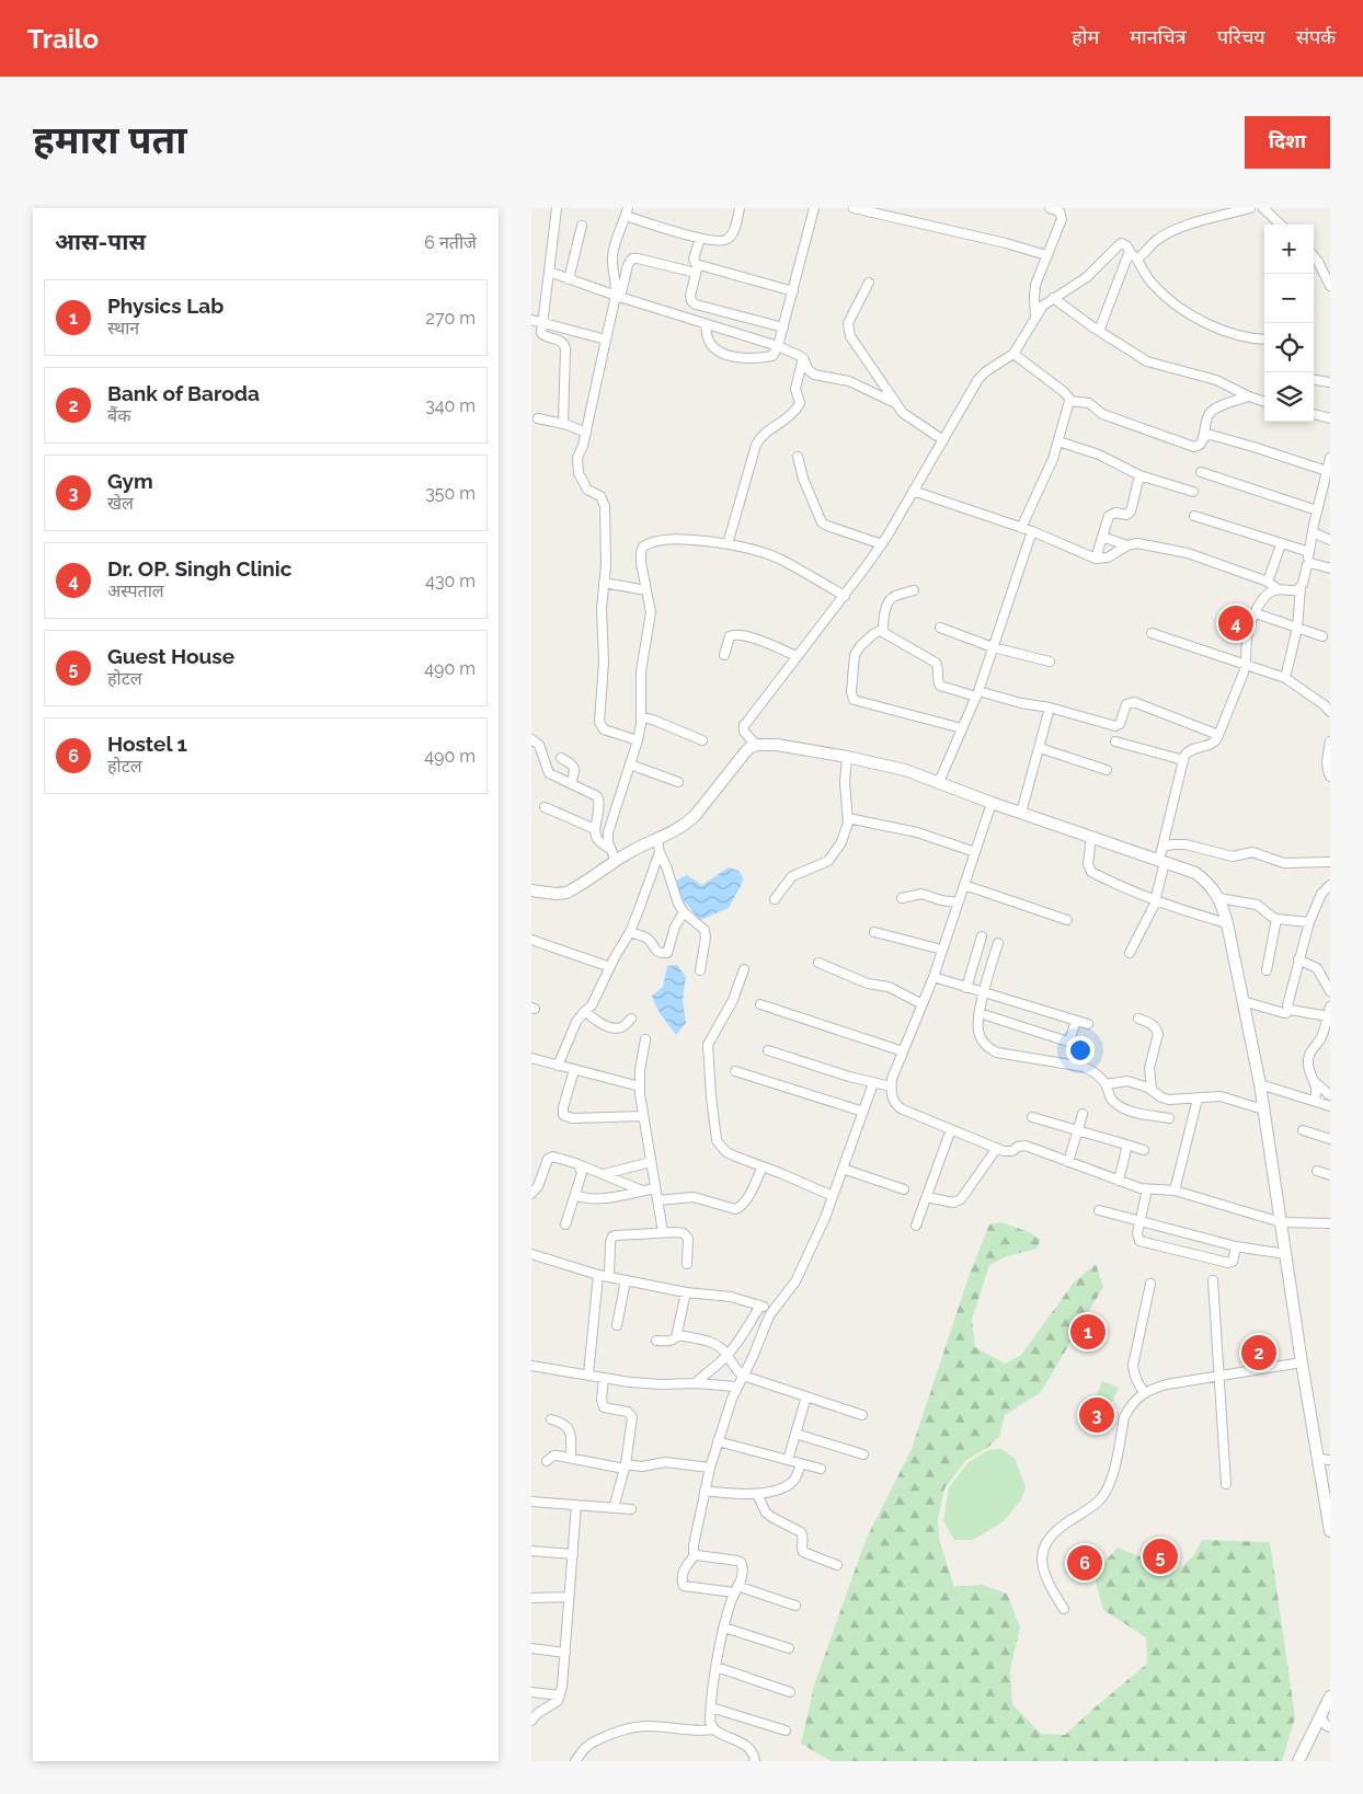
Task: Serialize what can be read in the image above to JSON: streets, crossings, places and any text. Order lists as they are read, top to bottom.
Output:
{
  "page": {
    "header": "Trailo",
    "nav": [
      "होम",
      "मानचित्र",
      "परिचय",
      "संपर्क"
    ],
    "buttons": "दिशा",
    "title": "हमारा पता",
    "heading": ["आस-पास", "6 नतीजे"],
    "map_buttons": ["+", "−"],
    "list": [
      {
        "mark": "1",
        "name": "Physics Lab",
        "note": "स्थान",
        "value": "270 m"
      },
      {
        "mark": "2",
        "name": "Bank of Baroda",
        "note": "बैंक",
        "value": "340 m"
      },
      {
        "mark": "3",
        "name": "Gym",
        "note": "खेल",
        "value": "350 m"
      },
      {
        "mark": "4",
        "name": "Dr. OP. Singh Clinic",
        "note": "अस्पताल",
        "value": "430 m"
      },
      {
        "mark": "5",
        "name": "Guest House",
        "note": "होटल",
        "value": "490 m"
      },
      {
        "mark": "6",
        "name": "Hostel 1",
        "note": "होटल",
        "value": "490 m"
      }
    ],
    "pins": [
      "4",
      "1",
      "2",
      "3",
      "5",
      "6"
    ]
  }
}
